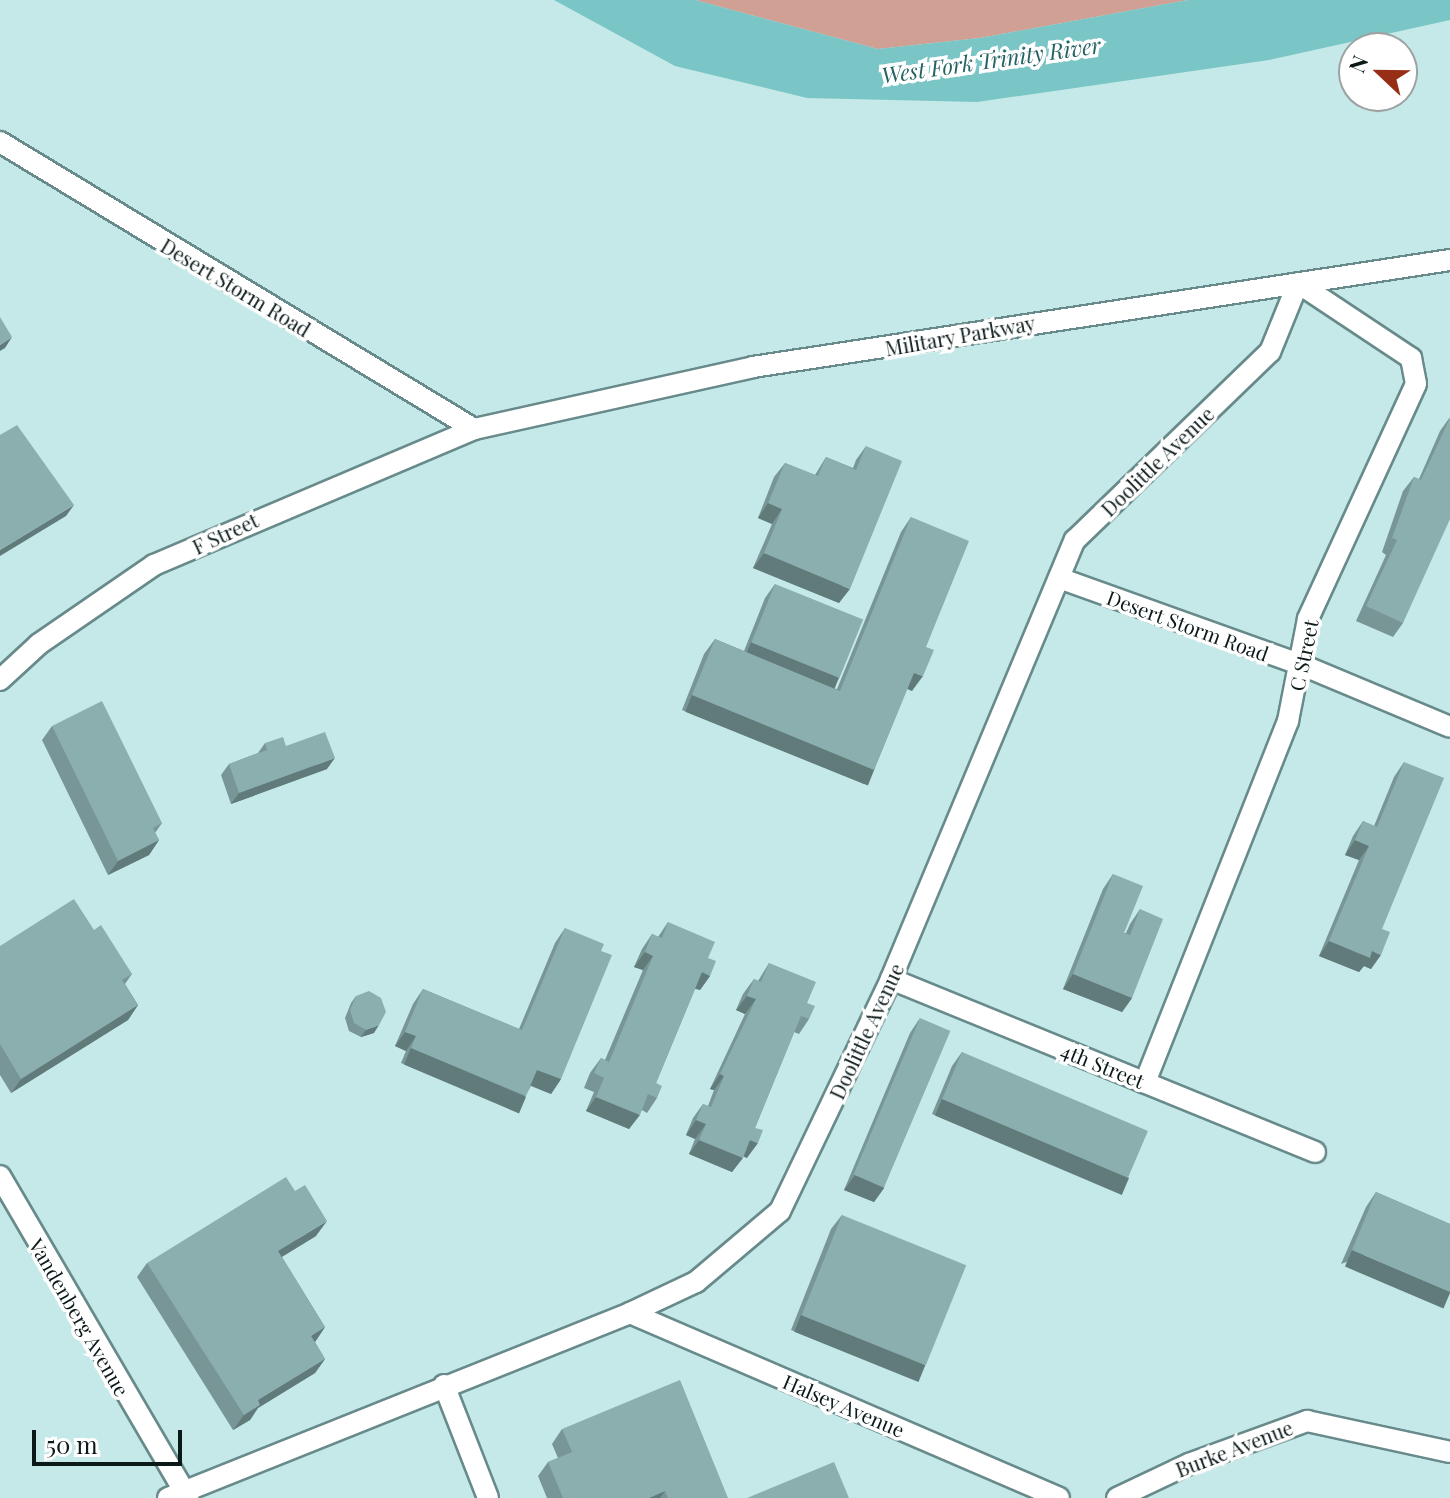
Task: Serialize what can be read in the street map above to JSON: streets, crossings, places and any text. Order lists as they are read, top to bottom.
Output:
{
  "streets": {
    "street": [
      "Desert Storm Road",
      "Military Parkway",
      "Doolittle Avenue",
      "F Street",
      "C Street",
      "4th Street",
      "Vandenberg Avenue",
      "Halsey Avenue",
      "Burke Avenue"
    ]
  },
  "crossings": [
    ["Desert Storm Road", "Military Parkway"],
    ["Desert Storm Road", "Doolittle Avenue"],
    ["Desert Storm Road", "F Street"],
    ["Desert Storm Road", "C Street"],
    ["Military Parkway", "Doolittle Avenue"],
    ["Military Parkway", "F Street"],
    ["Military Parkway", "C Street"],
    ["Doolittle Avenue", "C Street"],
    ["Doolittle Avenue", "4th Street"],
    ["Doolittle Avenue", "Vandenberg Avenue"],
    ["Doolittle Avenue", "Halsey Avenue"],
    ["C Street", "4th Street"]
  ],
  "water": ["West Fork Trinity River"],
  "scale_bar": "50 m",
  "north": "left"
}
